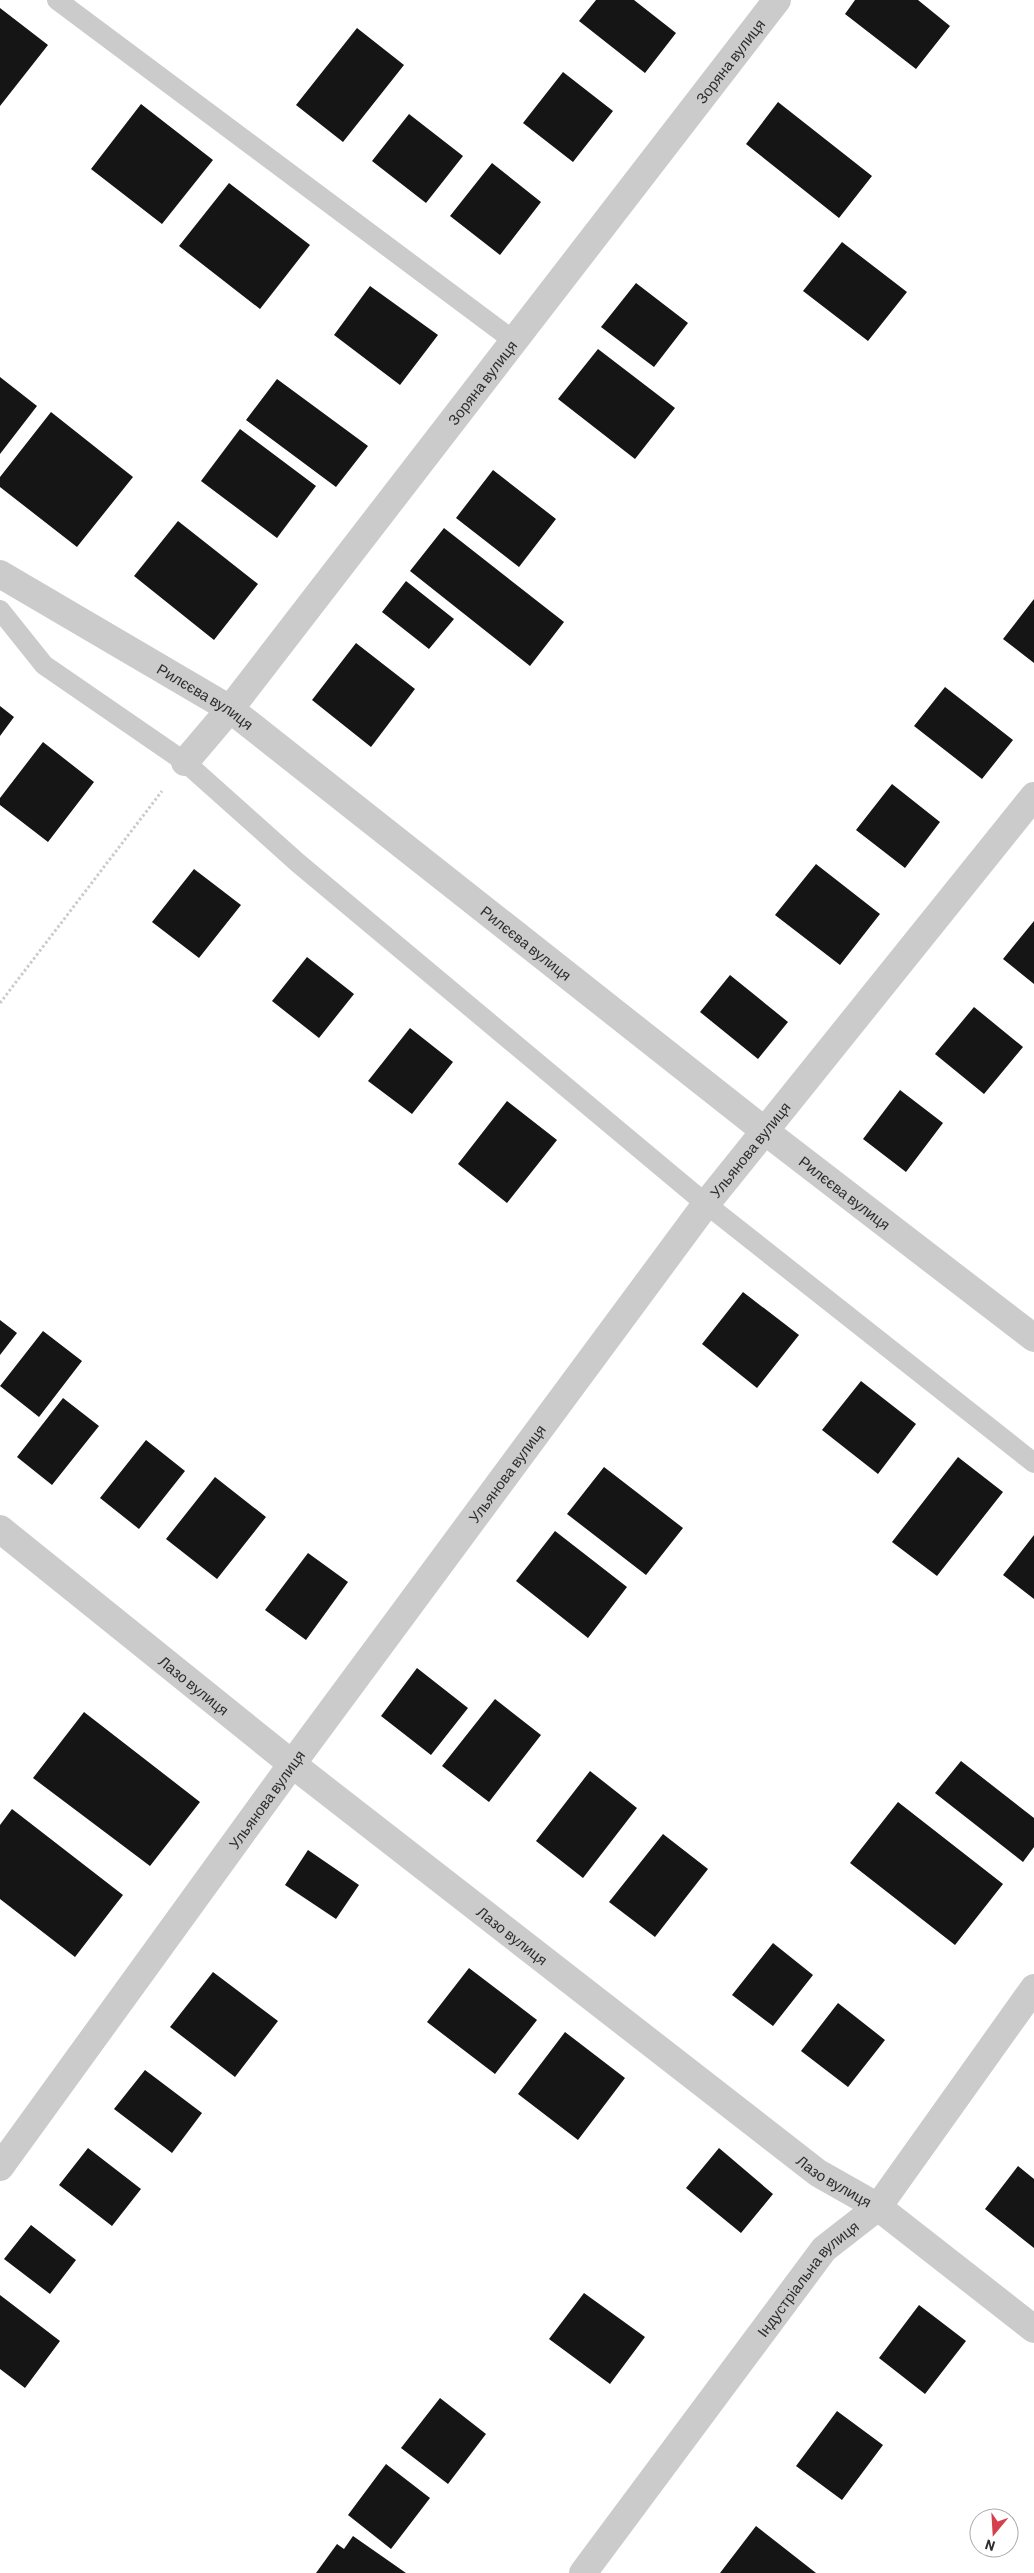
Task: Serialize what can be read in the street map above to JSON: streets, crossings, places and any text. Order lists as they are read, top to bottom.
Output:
{
  "streets": {
    "street": [
      "Зоряна вулиця",
      "Рилєєва вулиця",
      "Ульянова вулиця",
      "Лазо вулиця",
      "Індустріальна вулиця"
    ]
  },
  "crossings": [
    ["Зоряна вулиця", "Рилєєва вулиця"],
    ["Рилєєва вулиця", "Ульянова вулиця"],
    ["Ульянова вулиця", "Лазо вулиця"],
    ["Лазо вулиця", "Індустріальна вулиця"]
  ],
  "north": "bottom"
}
